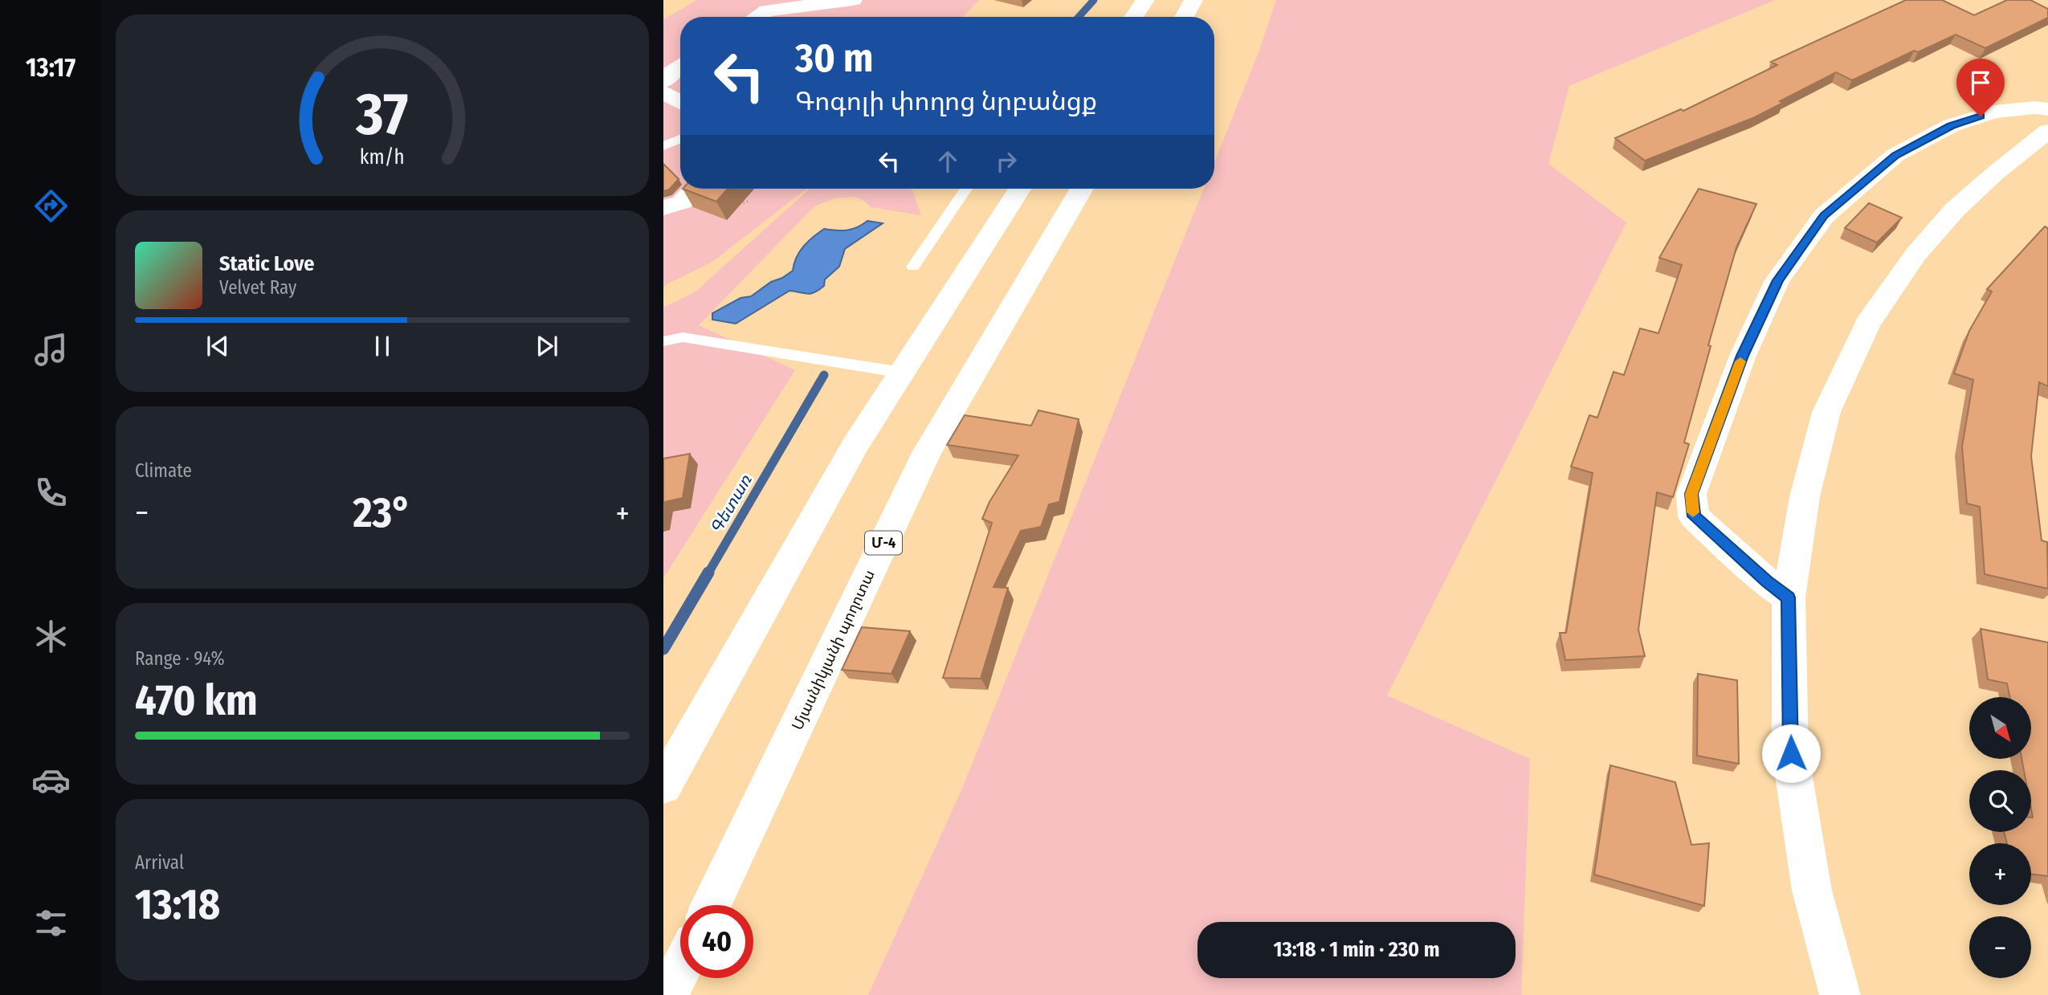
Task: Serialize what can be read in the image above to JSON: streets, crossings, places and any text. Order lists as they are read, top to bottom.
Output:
{
  "streets": {
    "main road": ["Մ-4", "Մյասնիկյանի պողոտա"]
  },
  "water": ["Գետառ"],
  "north": "bottom right",
  "page": {
    "tabs": "13:17",
    "turn": ["30 m", "Գոգոլի փողոց նրբանցք"],
    "song": ["Static Love", "Velvet Ray"],
    "tile": [
      "Climate",
      ["Range · 94%", "470 km"],
      ["Arrival", "13:18"]
    ],
    "heat": ["−", "23°", "+"],
    "map_buttons": ["+", "−"],
    "limit": "40",
    "trip": "13:18 · 1 min · 230 m",
    "gauge": ["37", "km/h"]
  }
}
